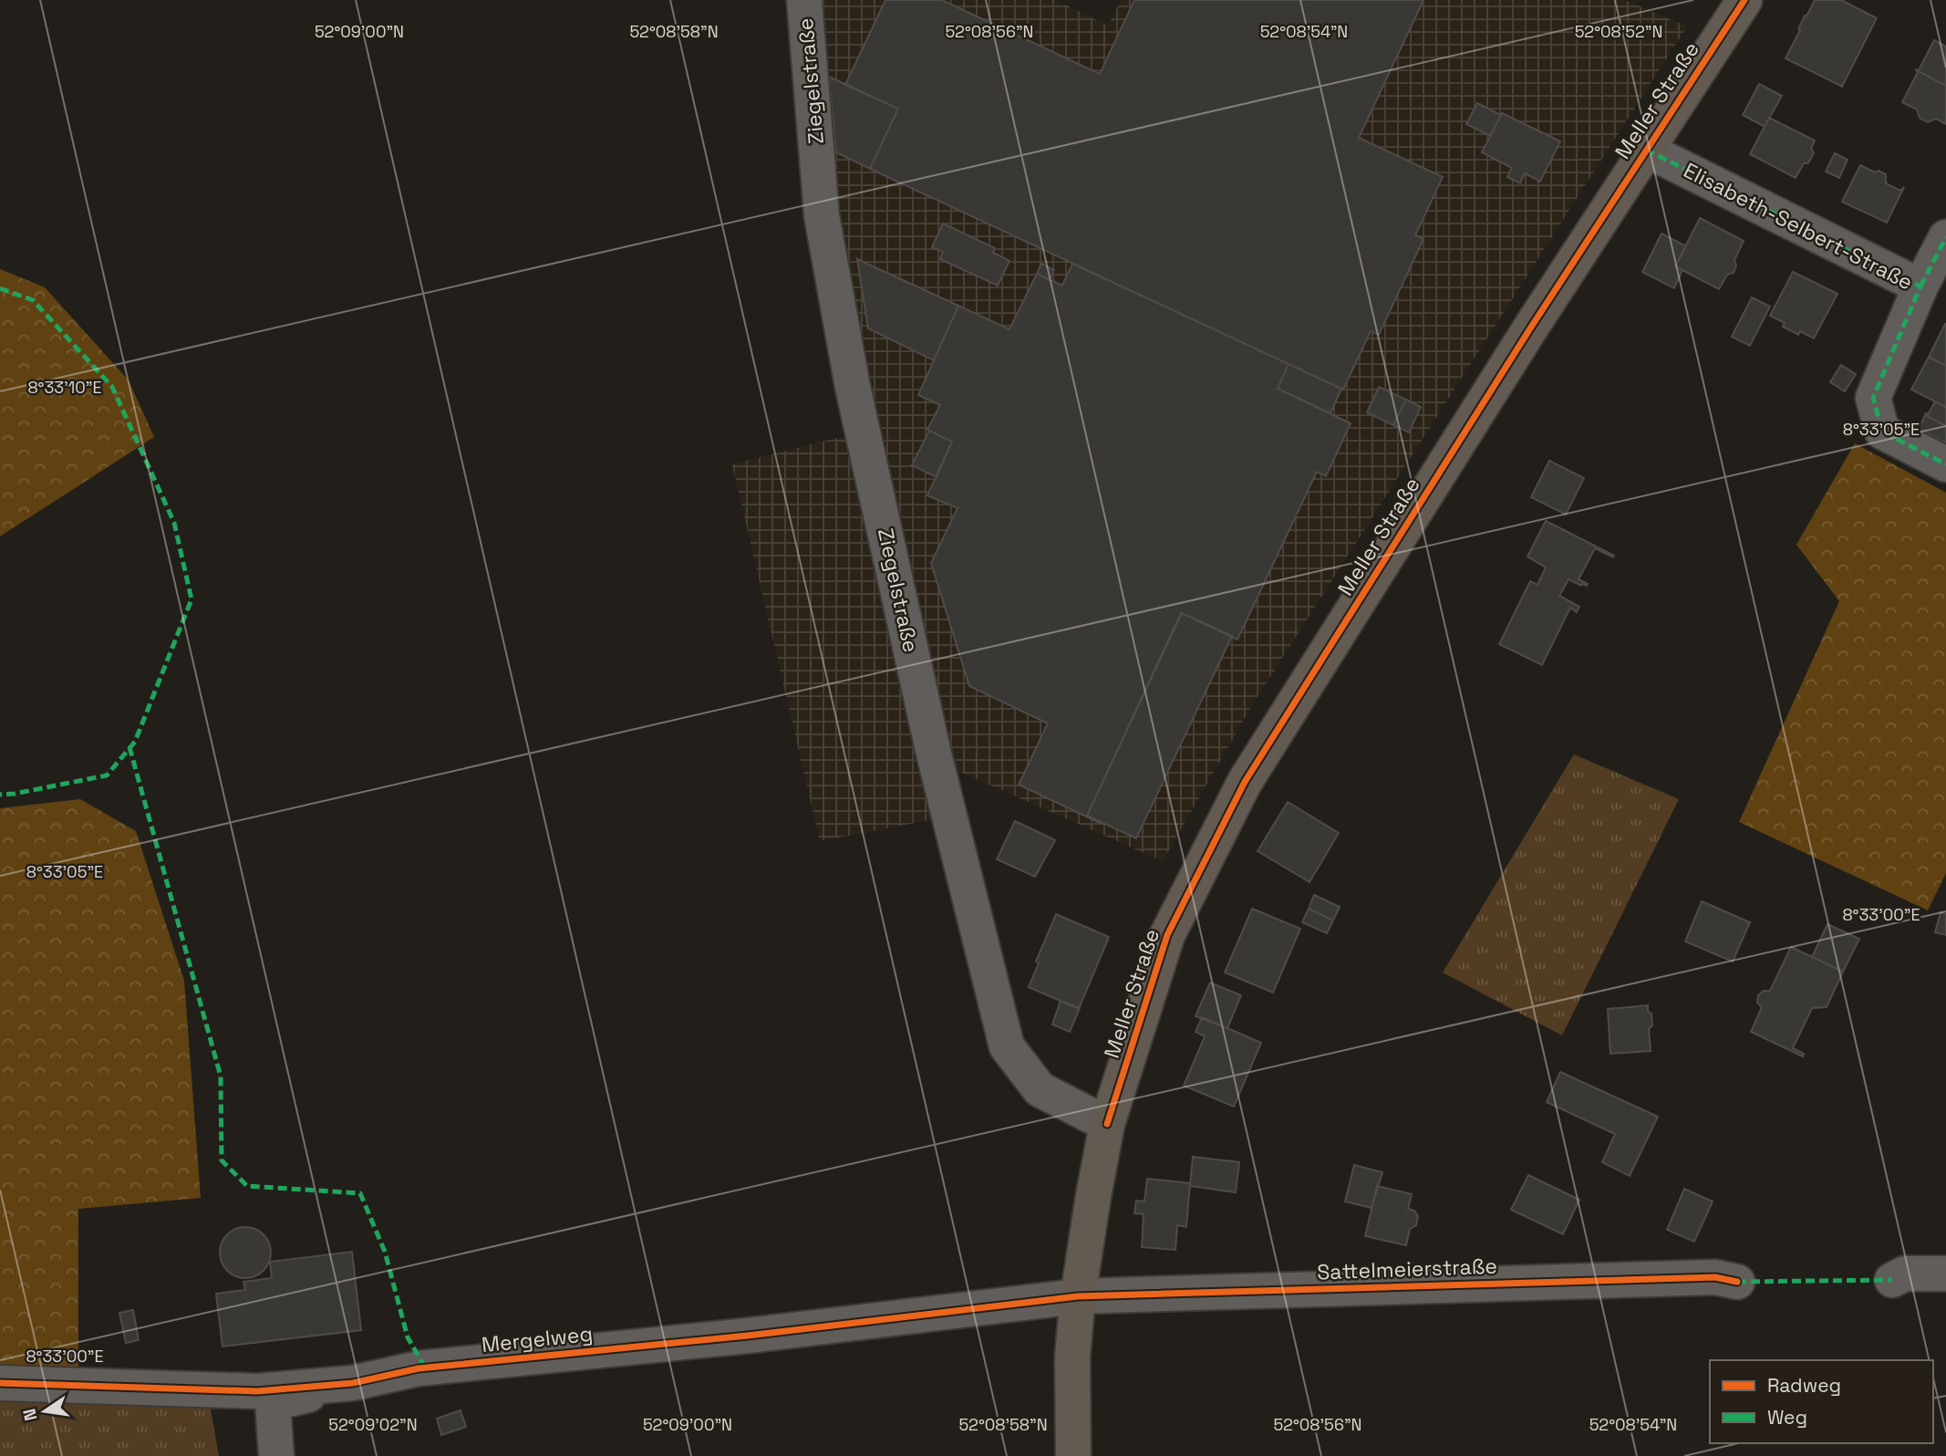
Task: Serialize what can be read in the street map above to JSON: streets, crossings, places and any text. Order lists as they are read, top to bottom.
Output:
{
  "streets": {
    "main road": ["Meller Straße"],
    "street": [
      "Ziegelstraße",
      "Elisabeth-Selbert-Straße",
      "Sattelmeierstraße",
      "Mergelweg"
    ]
  },
  "crossings": [
    ["Ziegelstraße", "Meller Straße"],
    ["Meller Straße", "Elisabeth-Selbert-Straße"],
    ["Meller Straße", "Sattelmeierstraße"],
    ["Meller Straße", "Mergelweg"],
    ["Sattelmeierstraße", "Mergelweg"]
  ],
  "legend": ["Radweg", "Weg"],
  "north": "left",
  "coordinates": [
    "52°09'00\"N",
    "52°08'58\"N",
    "52°08'56\"N",
    "52°08'54\"N",
    "52°08'52\"N",
    "8°33'10\"E",
    "8°33'05\"E",
    "8°33'00\"E",
    "52°09'02\"N"
  ]
}
